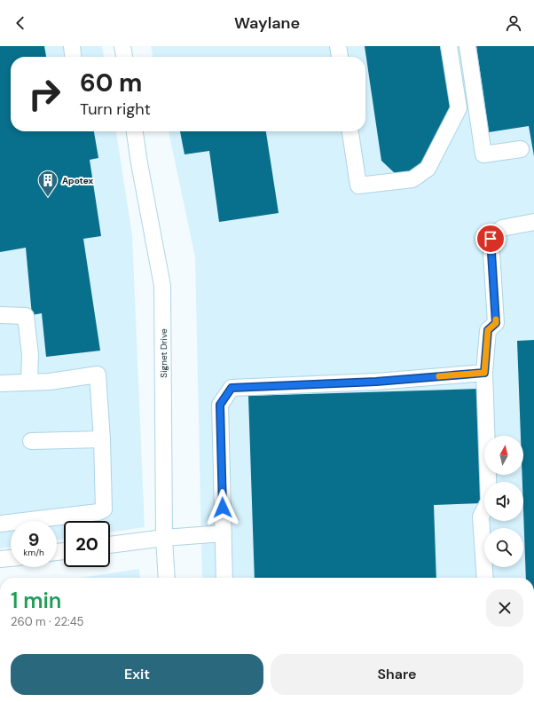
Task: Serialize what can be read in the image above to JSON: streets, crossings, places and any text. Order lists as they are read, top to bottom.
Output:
{
  "streets": {
    "street": ["Signet Drive"]
  },
  "places": {
    "building": ["Apotex"]
  },
  "north": "top",
  "page": {
    "header": "Waylane",
    "turn": ["60 m", "Turn right"],
    "speed": "9 km/h",
    "limit": "20",
    "heading": ["1 min", "260 m · 22:45"],
    "buttons": ["Exit", "Share"]
  }
}
